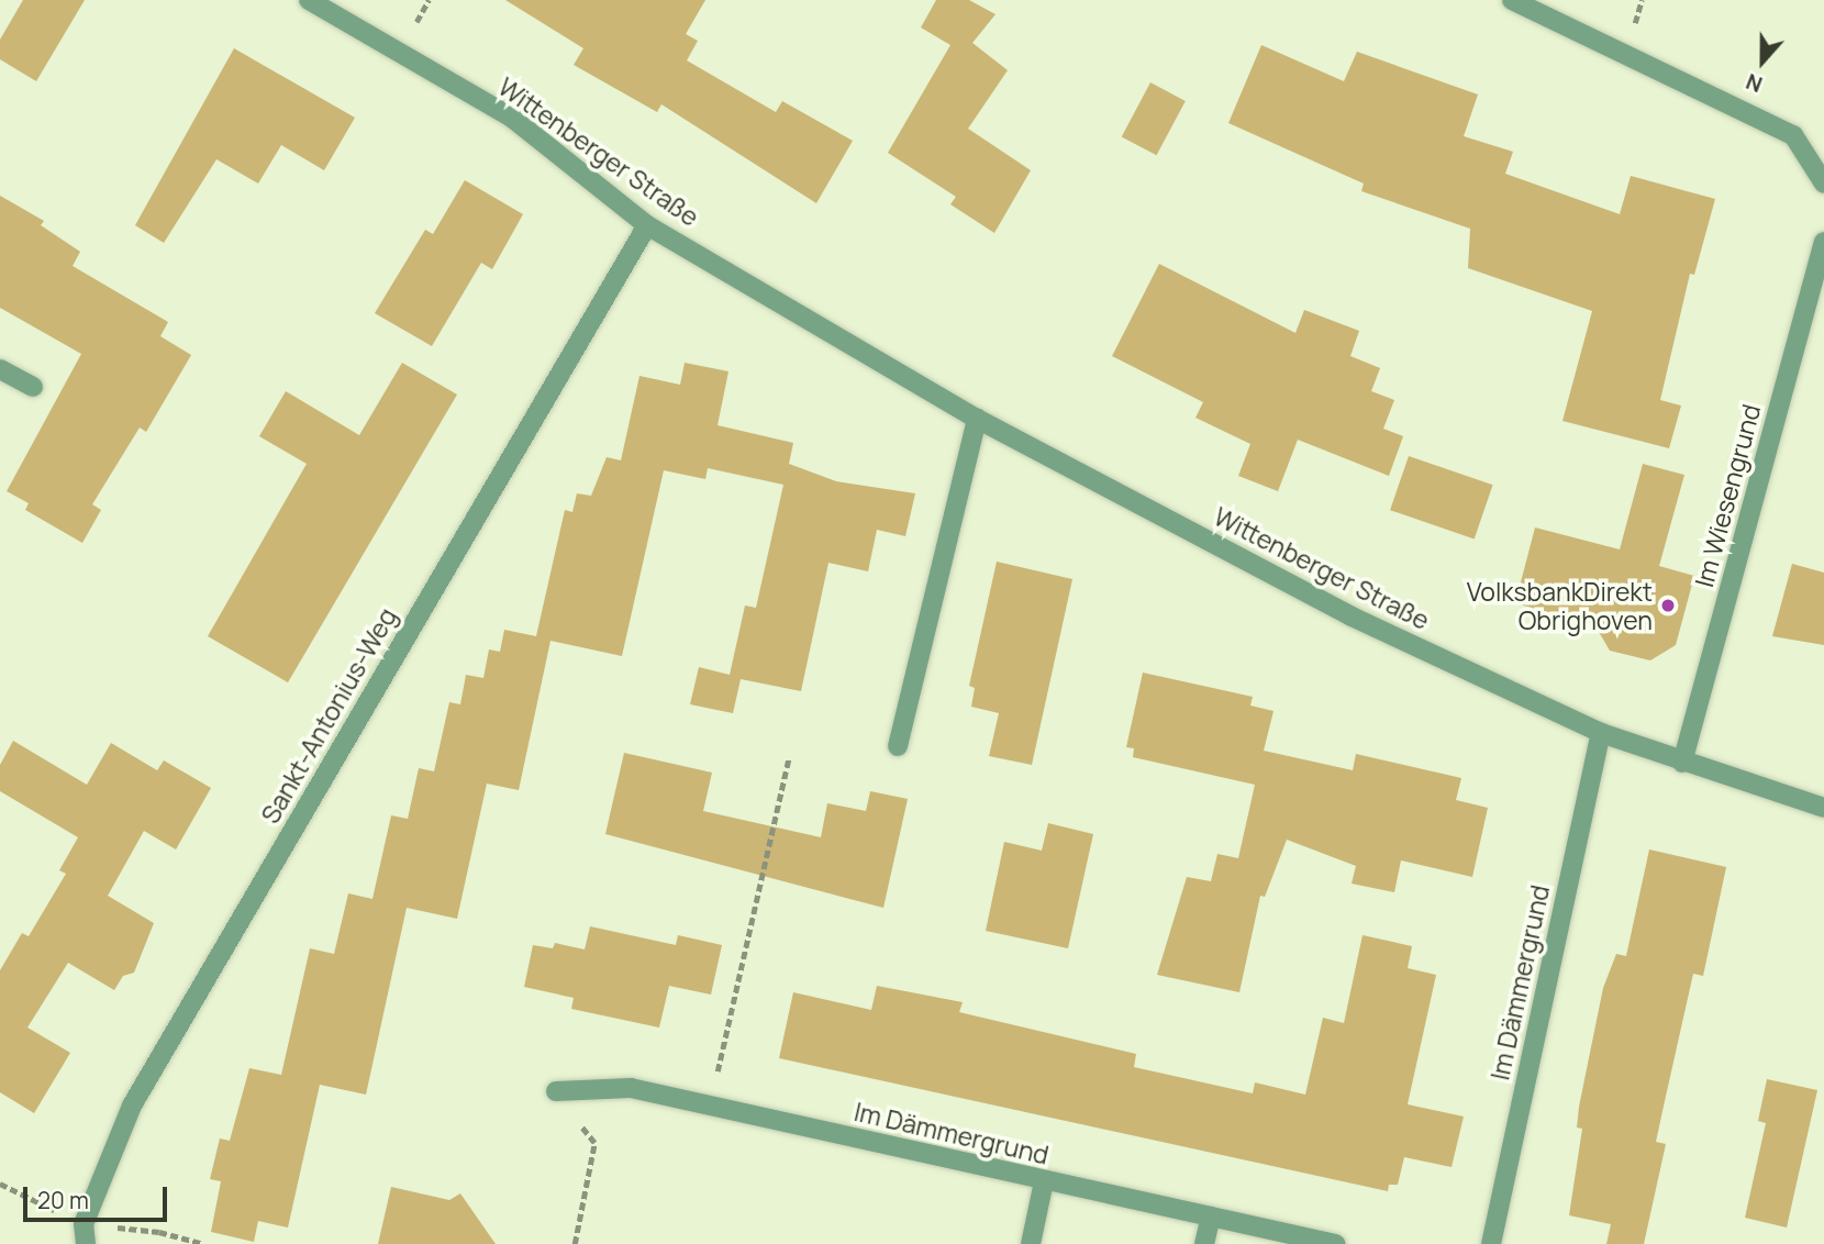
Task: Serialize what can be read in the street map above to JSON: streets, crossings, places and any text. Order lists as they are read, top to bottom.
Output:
{
  "streets": {
    "street": [
      "Wittenberger Straße",
      "Im Wiesengrund",
      "Sankt-Antonius-Weg",
      "Im Dämmergrund"
    ]
  },
  "crossings": [
    ["Wittenberger Straße", "Im Wiesengrund"],
    ["Wittenberger Straße", "Sankt-Antonius-Weg"],
    ["Wittenberger Straße", "Im Dämmergrund"]
  ],
  "places": ["VolksbankDirekt Obrighoven"],
  "scale_bar": "20 m",
  "north": "bottom"
}
